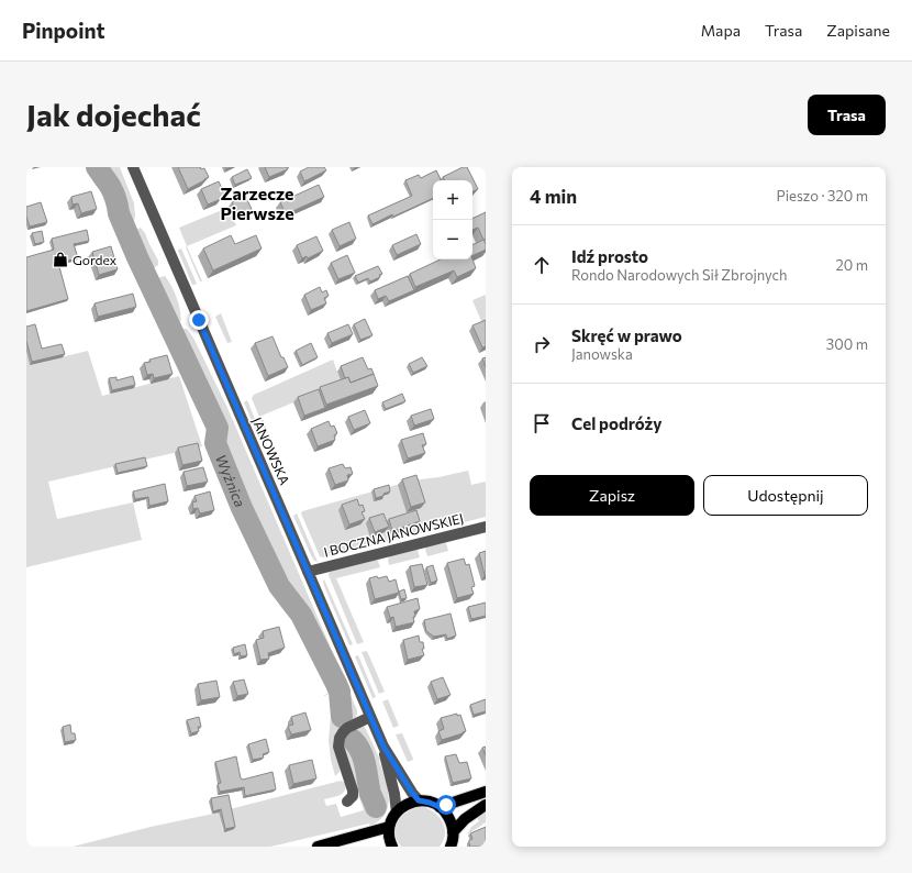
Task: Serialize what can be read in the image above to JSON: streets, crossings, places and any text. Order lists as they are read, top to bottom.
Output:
{
  "streets": {
    "street": ["JANOWSKA", "I BOCZNA JANOWSKIEJ"]
  },
  "crossings": [
    ["JANOWSKA", "I BOCZNA JANOWSKIEJ"]
  ],
  "districts": ["Zarzecze Pierwsze"],
  "water": ["Wyżnica"],
  "places": {
    "shop": ["Gordex"]
  },
  "page": {
    "header": "Pinpoint",
    "nav": ["Mapa", "Trasa", "Zapisane"],
    "buttons": [
      "Trasa",
      ["Zapisz", "Udostępnij"]
    ],
    "title": "Jak dojechać",
    "heading": ["4 min", "Pieszo · 320 m"],
    "map_buttons": ["+", "−"],
    "list": [
      ["Idź prosto", "Rondo Narodowych Sił Zbrojnych", "20 m"],
      ["Skręć w prawo", "Janowska", "300 m"],
      "Cel podróży"
    ]
  }
}
